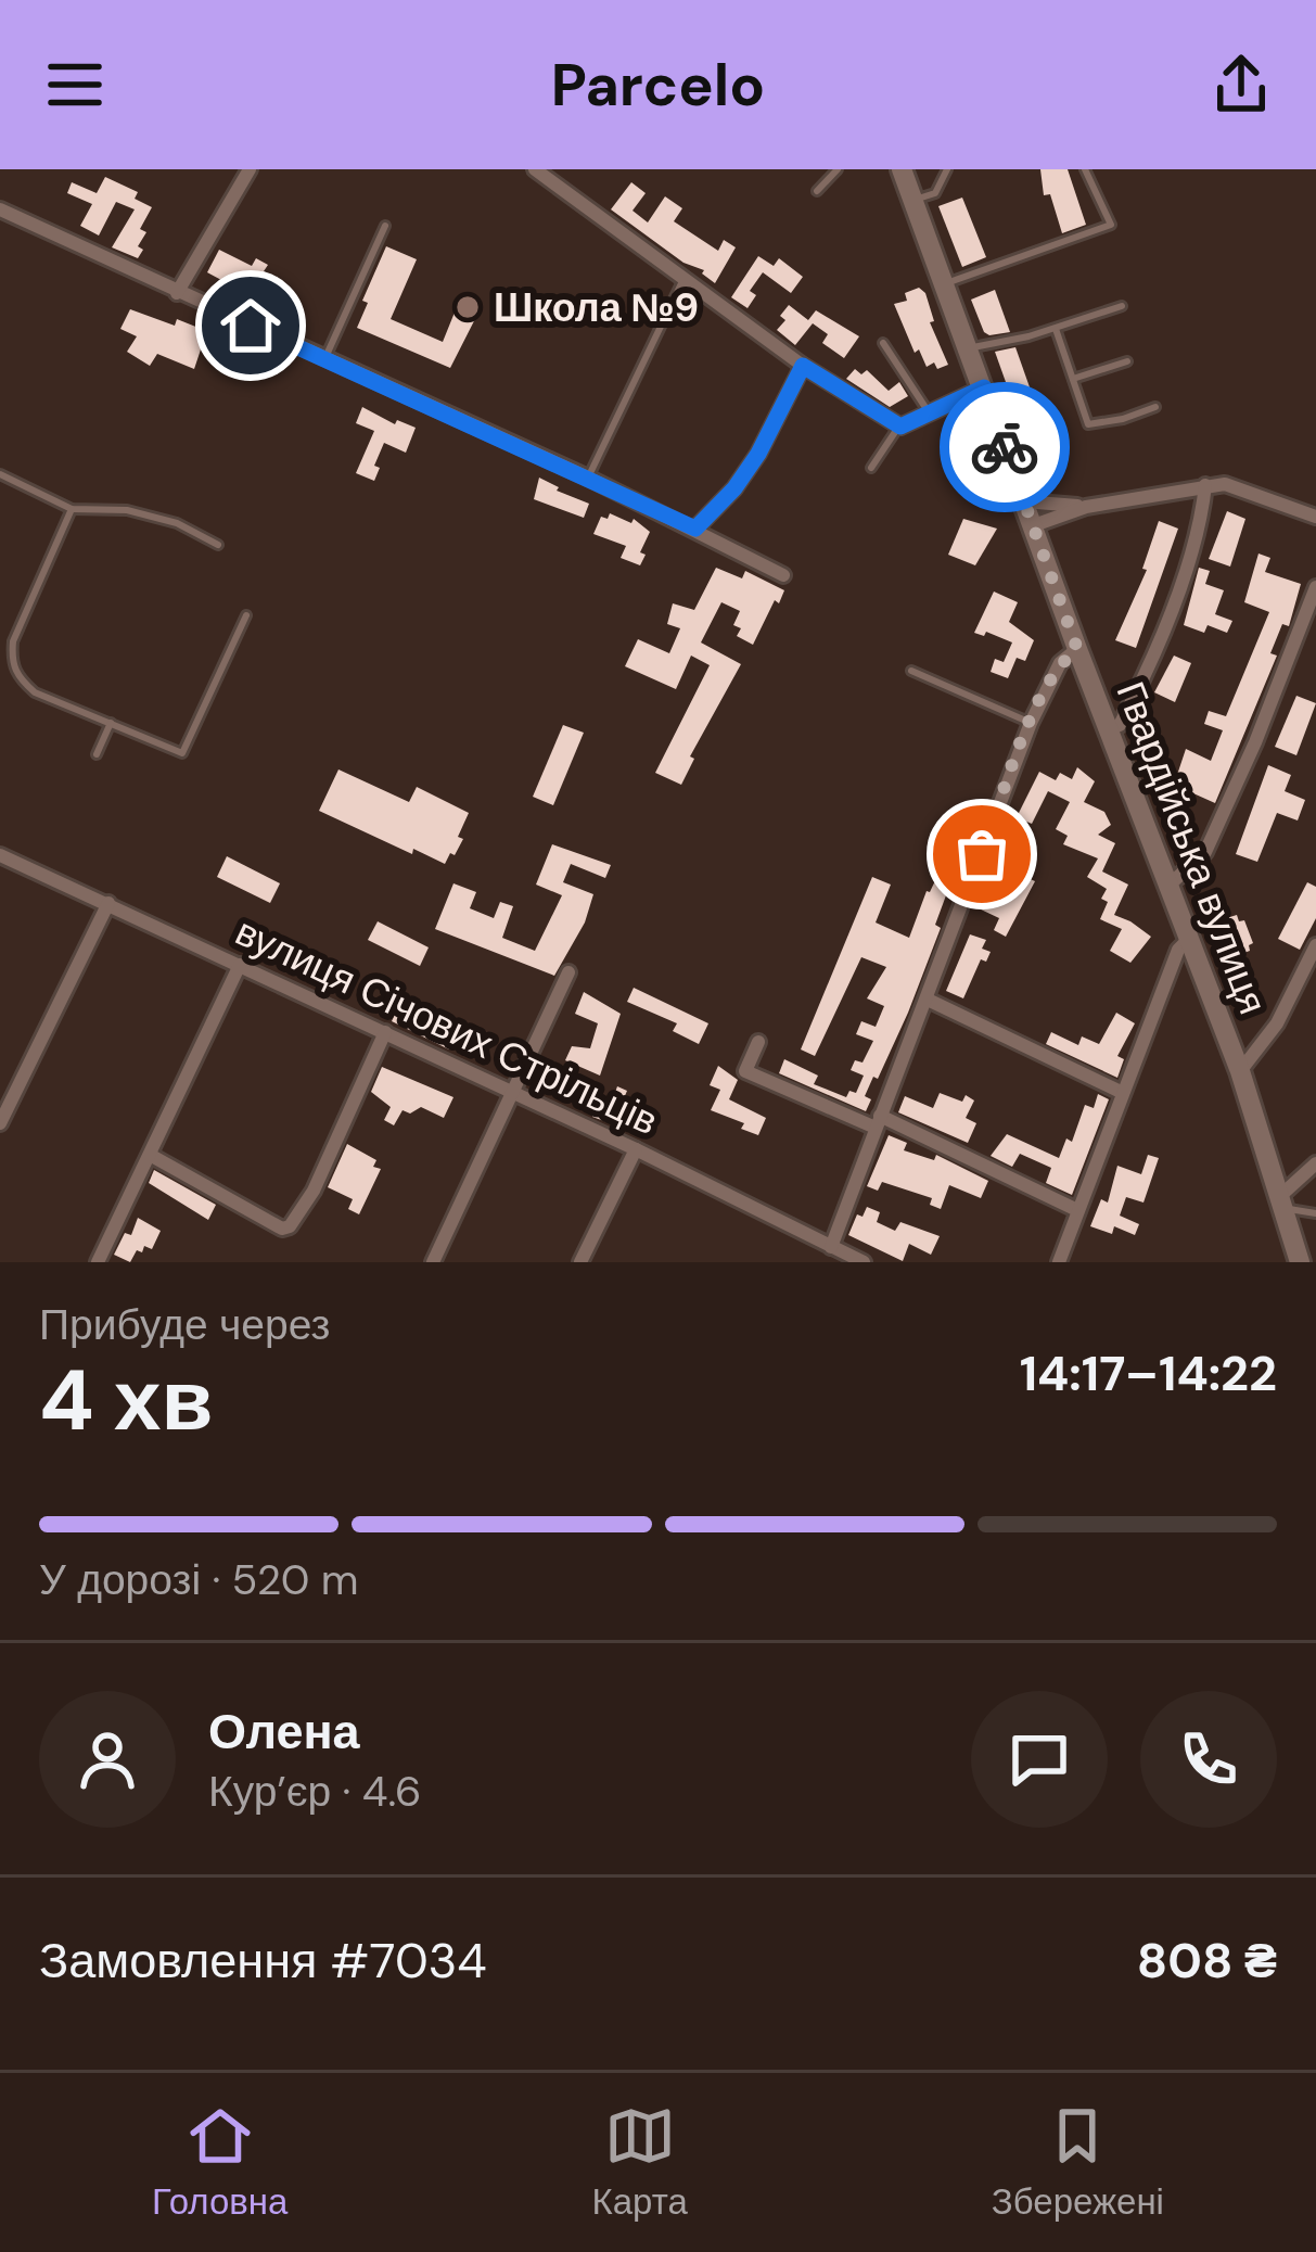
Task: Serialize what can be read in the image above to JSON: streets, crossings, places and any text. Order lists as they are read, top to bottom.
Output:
{
  "streets": {
    "main road": ["Гвардійська вулиця"],
    "street": ["вулиця Січових Стрільців"]
  },
  "places": ["Школа №9"],
  "page": {
    "header": "Parcelo",
    "heading": ["4 хв", "Прибуде через", "14:17–14:22"],
    "panel": [
      "Олена",
      "Кур’єр · 4.6",
      "Замовлення #7034",
      "808 ₴"
    ],
    "bar": "У дорозі · 520 m",
    "tabs": ["Головна", "Карта", "Збережені"]
  }
}
